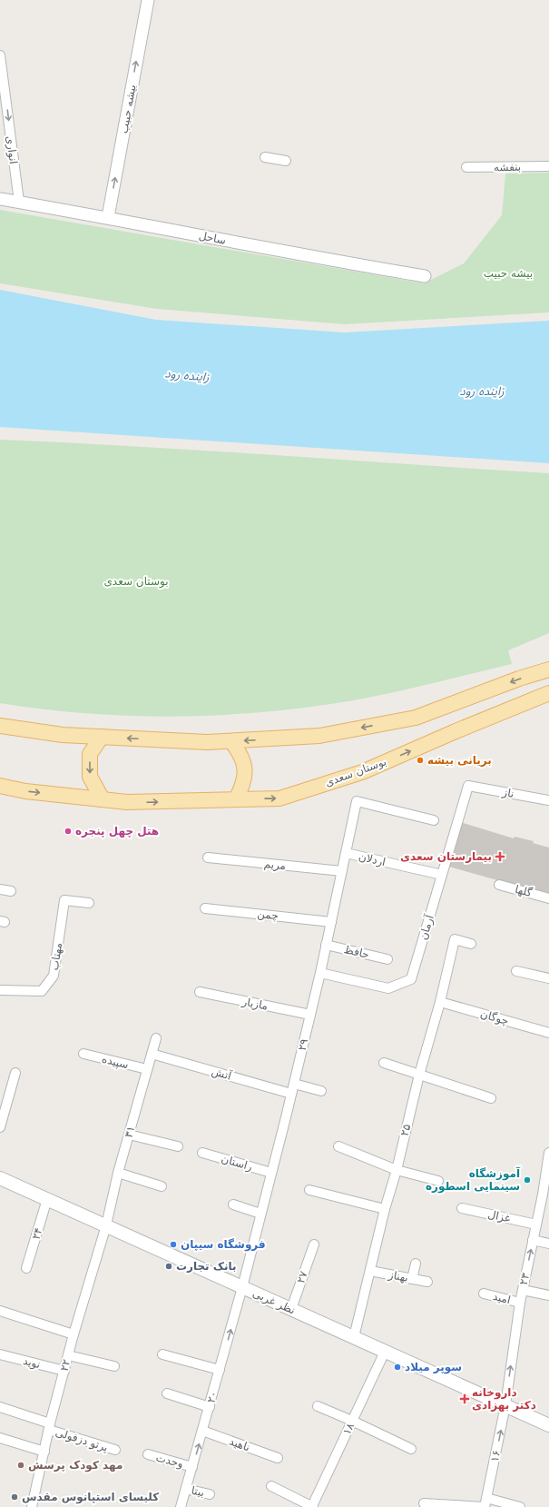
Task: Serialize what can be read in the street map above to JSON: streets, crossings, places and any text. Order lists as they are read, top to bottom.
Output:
{
  "streets": {
    "main road": ["بوستان سعدی", "نظر غربی"],
    "street": [
      "بیشه حبیب",
      "انواری",
      "بنفشه",
      "ساحل",
      "ناز",
      "اردلان",
      "مریم",
      "گلها",
      "چمن",
      "آرمان",
      "حافظ",
      "مهتاب",
      "مازیار",
      "چوگان",
      "۲۹",
      "سپیده",
      "آتش",
      "۲۵",
      "۳۱",
      "راستان",
      "غزال",
      "۲۴",
      "بهناز",
      "۲۷",
      "۲۳",
      "امید",
      "نوید",
      "۲۲",
      "۲۰",
      "۱۸",
      "پرتو دزفولی",
      "ناهید",
      "۱۶",
      "وحدت",
      "بیتا"
    ]
  },
  "crossings": [
    ["بیشه حبیب", "ساحل"],
    ["انواری", "ساحل"],
    ["ناز", "آرمان"],
    ["اردلان", "آرمان"],
    ["اردلان", "۲۹"],
    ["مریم", "۲۹"],
    ["چمن", "۲۹"],
    ["آرمان", "۲۹"],
    ["حافظ", "۲۹"],
    ["مازیار", "۲۹"],
    ["چوگان", "۲۵"],
    ["۲۹", "آتش"],
    ["۲۹", "راستان"],
    ["۲۹", "نظر غربی"],
    ["۲۹", "۲۰"],
    ["سپیده", "۳۱"],
    ["آتش", "۳۱"],
    ["۲۵", "بهناز"],
    ["۲۵", "نظر غربی"],
    ["۳۱", "نظر غربی"],
    ["۳۱", "۲۲"],
    ["غزال", "۲۳"],
    ["۲۴", "نظر غربی"],
    ["۲۷", "نظر غربی"],
    ["۲۳", "امید"],
    ["۲۳", "نظر غربی"],
    ["۲۳", "۱۶"],
    ["نظر غربی", "۲۲"],
    ["نظر غربی", "۲۰"],
    ["نظر غربی", "۱۸"],
    ["نظر غربی", "۱۶"],
    ["نوید", "۲۲"],
    ["۲۲", "پرتو دزفولی"],
    ["۲۰", "ناهید"],
    ["۲۰", "وحدت"],
    ["۲۰", "بیتا"]
  ],
  "one_way": [
    "بیشه حبیب",
    "انواری",
    "۲۳",
    "۲۰",
    "۱۶"
  ],
  "water": ["زاینده رود"],
  "parks": ["بیشه حبیب", "بوستان سعدی"],
  "places": {
    "other": [
      "بریانی بیشه",
      "هتل چهل پنجره",
      "آموزشگاه سینمایی اسطوره",
      "فروشگاه سیپان",
      "بانک تجارت",
      "سوپر میلاد",
      "مهد کودک پرسش",
      "کلیسای استپانوس مقدس"
    ],
    "health": ["بیمارستان سعدی", "داروخانه دکتر بهزادی"]
  }
}
